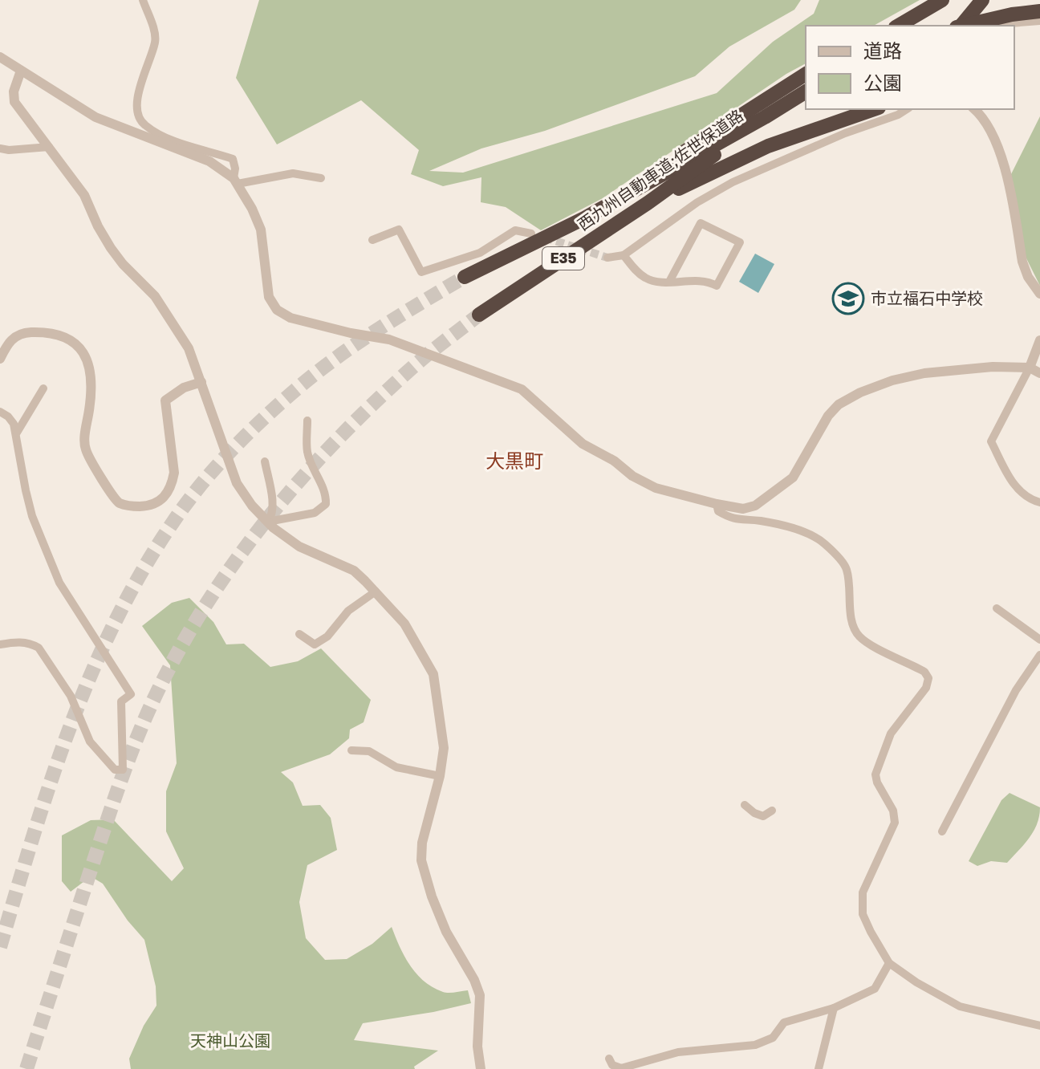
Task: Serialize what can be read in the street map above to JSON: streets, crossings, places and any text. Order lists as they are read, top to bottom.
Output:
{
  "streets": {
    "highway": ["西九州自動車道;佐世保道路", "E35"]
  },
  "districts": ["大黒町"],
  "parks": ["天神山公園"],
  "places": {
    "school or university": ["市立福石中学校"]
  },
  "legend": ["道路", "公園"]
}
